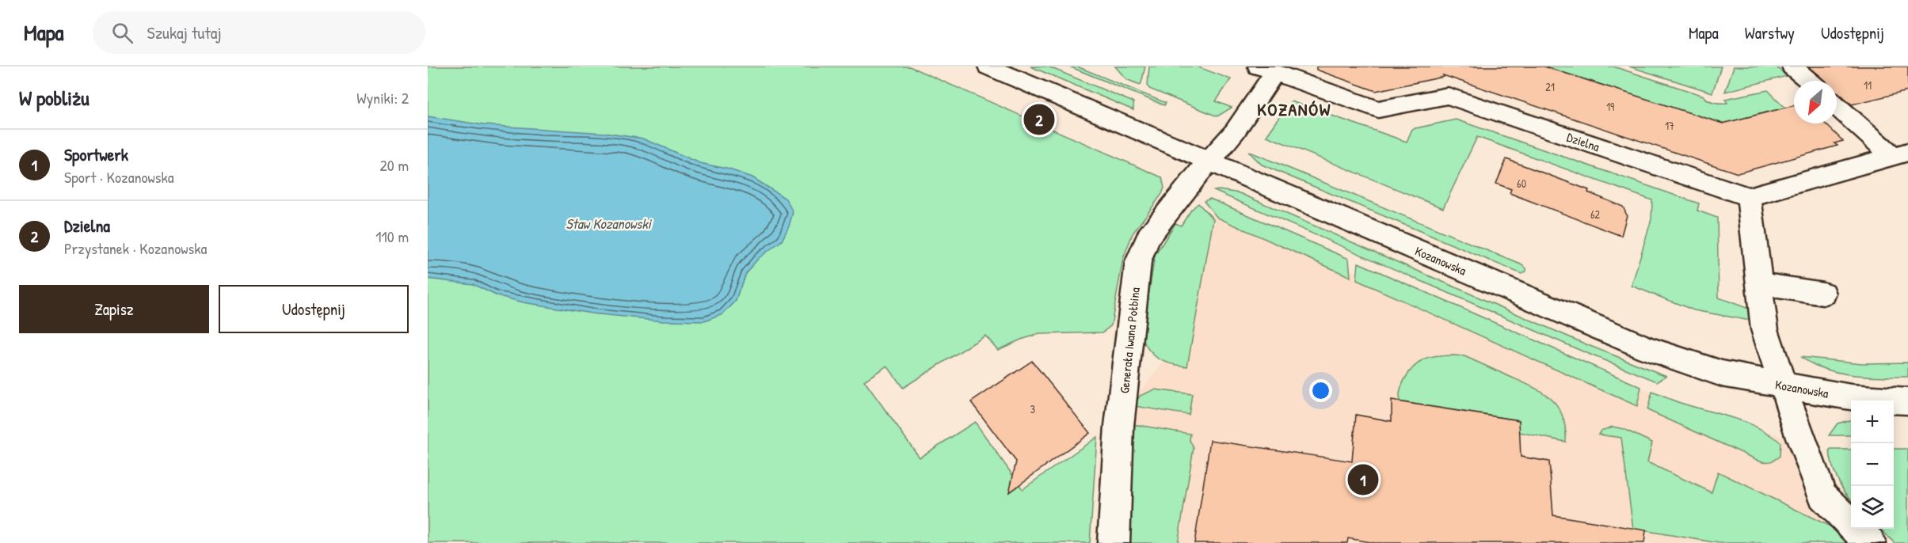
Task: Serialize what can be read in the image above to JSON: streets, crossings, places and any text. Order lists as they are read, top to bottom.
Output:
{
  "streets": {
    "street": ["Dzielna", "Kozanowska", "Generała Iwana Połbina"]
  },
  "crossings": [
    ["Dzielna", "Generała Iwana Połbina"],
    ["Kozanowska", "Generała Iwana Połbina"]
  ],
  "districts": ["KOZANÓW"],
  "water": ["Staw Kozanowski"],
  "house_numbers": [
    "11",
    "21",
    "19",
    "17",
    "60",
    "62",
    "3"
  ],
  "north": "bottom left",
  "page": {
    "header": "Mapa",
    "search": "Szukaj tutaj",
    "nav": ["Mapa", "Warstwy", "Udostępnij"],
    "heading": ["W pobliżu", "Wyniki: 2"],
    "pins": ["2", "1"],
    "list": [
      {
        "mark": "1",
        "name": "Sportwerk",
        "note": "Sport · Kozanowska",
        "value": "20 m"
      },
      {
        "mark": "2",
        "name": "Dzielna",
        "note": "Przystanek · Kozanowska",
        "value": "110 m"
      }
    ],
    "buttons": ["Zapisz", "Udostępnij"],
    "map_buttons": ["+", "−"]
  }
}
